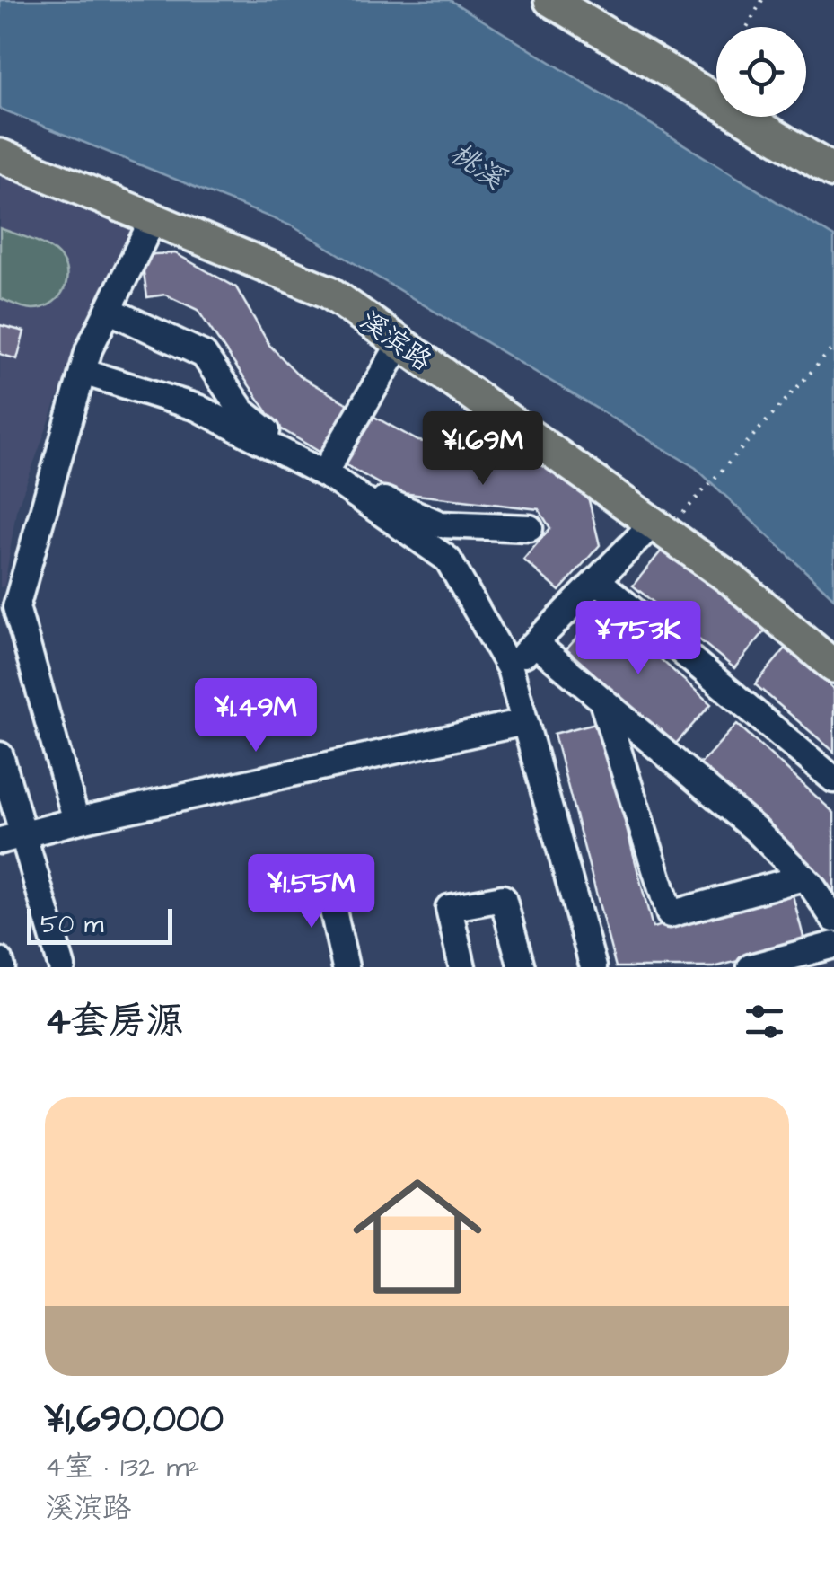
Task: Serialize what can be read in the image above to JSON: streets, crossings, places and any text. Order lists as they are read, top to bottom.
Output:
{
  "streets": {
    "main road": ["溪滨路"]
  },
  "water": ["桃溪"],
  "scale_bar": "50 m",
  "page": {
    "price": [
      "¥1.69M",
      "¥753K",
      "¥1.49M",
      "¥1.55M"
    ],
    "scale": "50 m",
    "heading": "4套房源",
    "list": [
      {
        "name": "¥1,690,000",
        "note": "4室 · 132 m² · 溪滨路"
      }
    ]
  }
}
